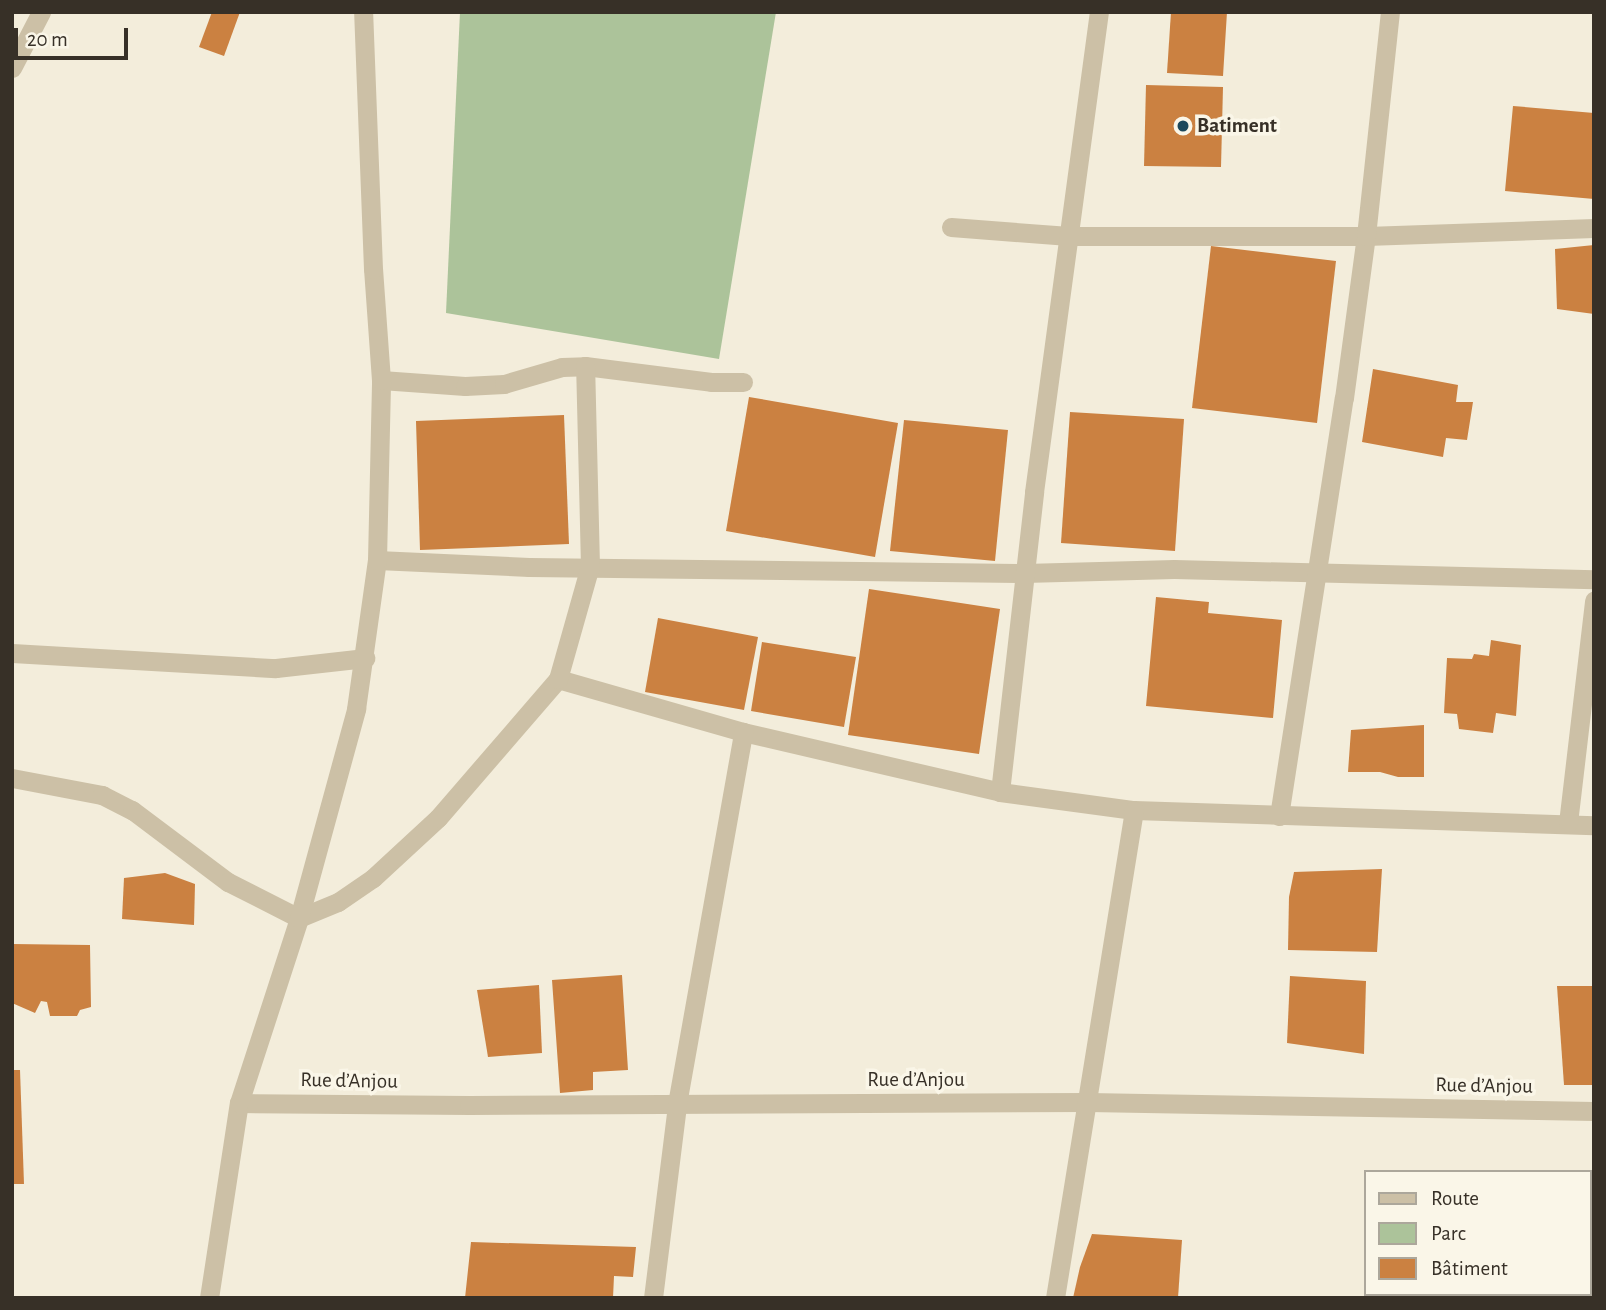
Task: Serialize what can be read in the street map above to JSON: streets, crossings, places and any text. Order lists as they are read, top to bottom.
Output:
{
  "streets": {
    "street": ["Rue d’Anjou"]
  },
  "places": ["Batiment"],
  "legend": ["Route", "Parc", "Bâtiment"],
  "scale_bar": "20 m"
}
